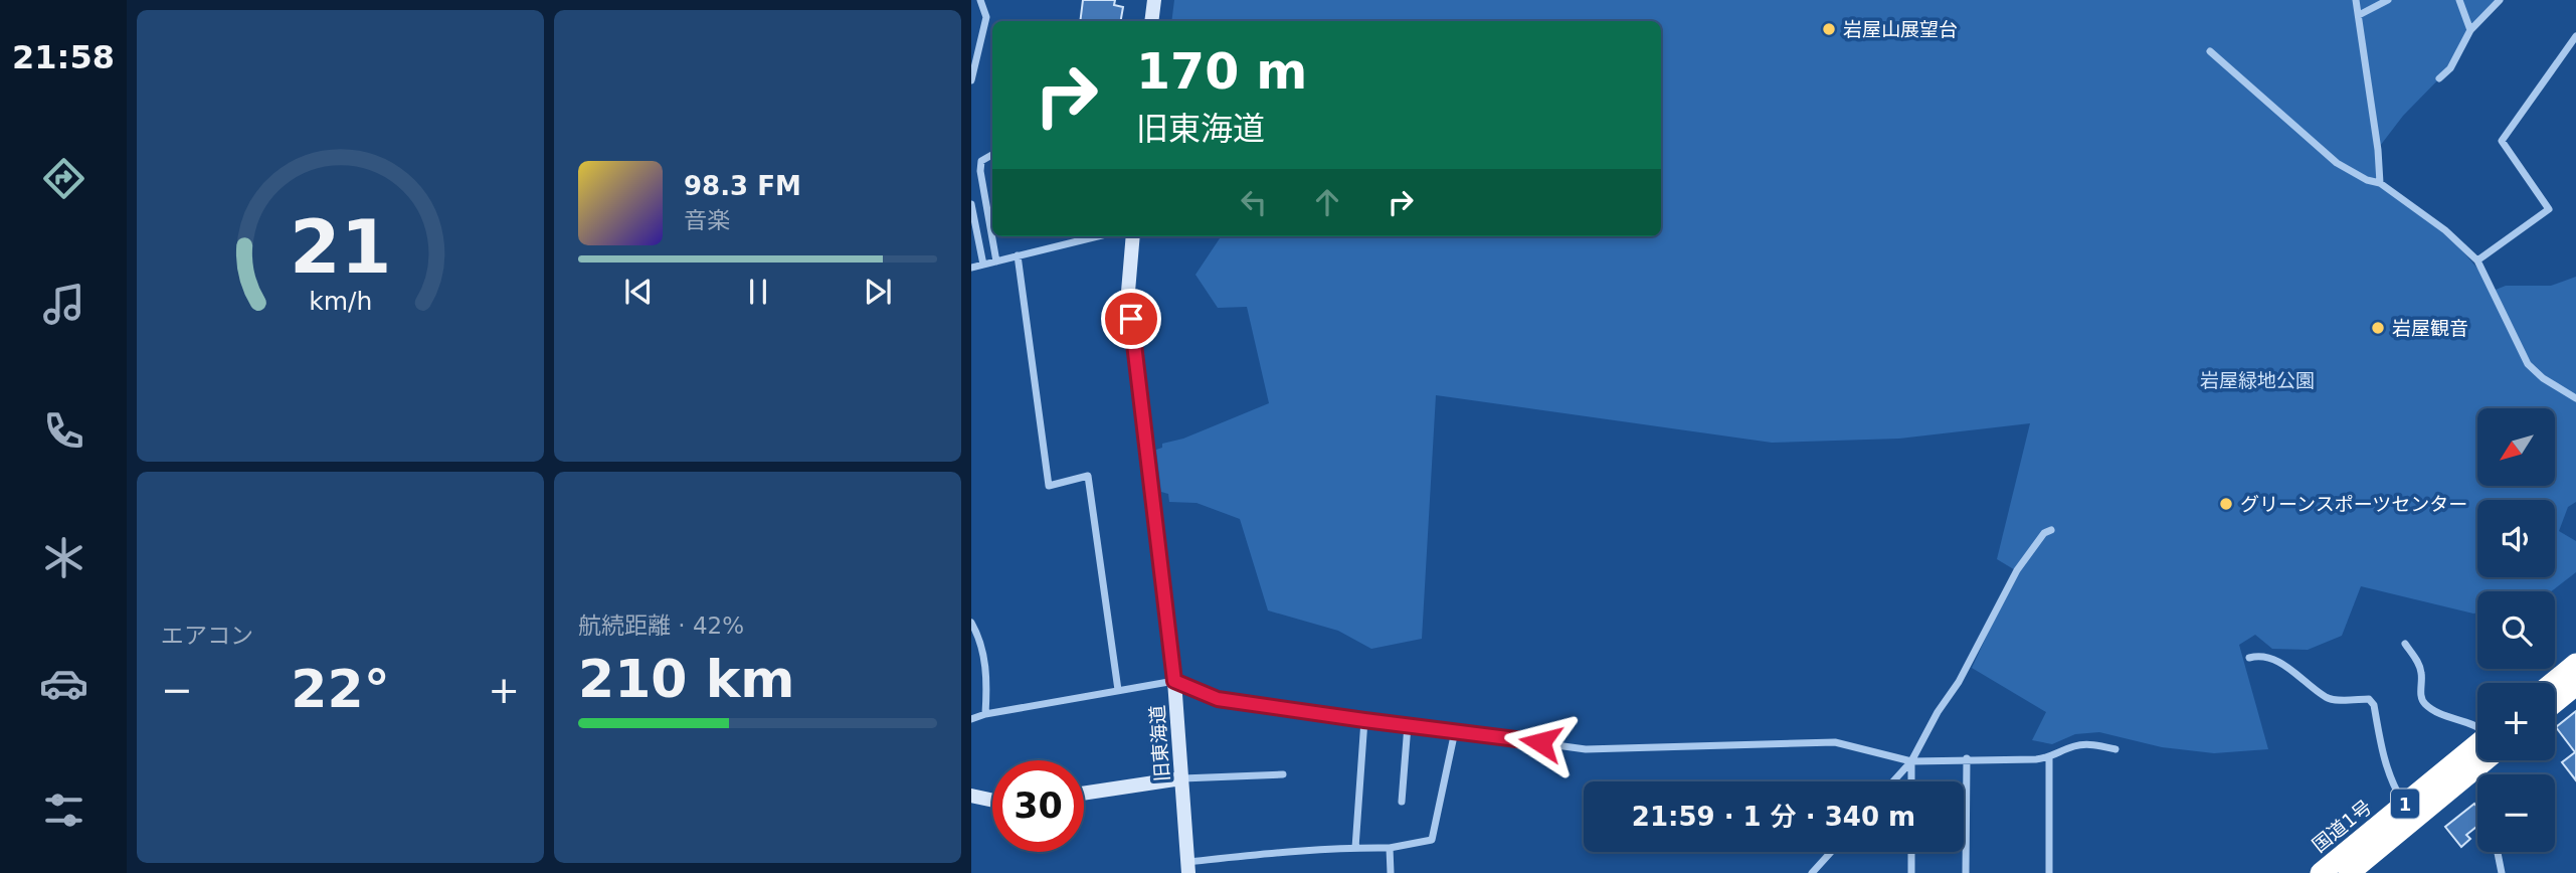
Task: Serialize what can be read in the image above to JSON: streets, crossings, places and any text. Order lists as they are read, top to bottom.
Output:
{
  "streets": {
    "highway": ["1", "国道1号"],
    "street": ["旧東海道"]
  },
  "parks": ["岩屋緑地公園"],
  "places": ["岩屋山展望台", "岩屋観音", "グリーンスポーツセンター"],
  "north": "bottom left",
  "page": {
    "tabs": "21:58",
    "turn": ["170 m", "旧東海道"],
    "song": ["98.3 FM", "音楽"],
    "map_buttons": ["+", "−"],
    "tile": [
      "エアコン",
      ["航続距離 · 42%", "210 km"]
    ],
    "heat": ["−", "22°", "+"],
    "limit": "30",
    "trip": "21:59 · 1 分 · 340 m",
    "gauge": ["21", "km/h"]
  }
}
